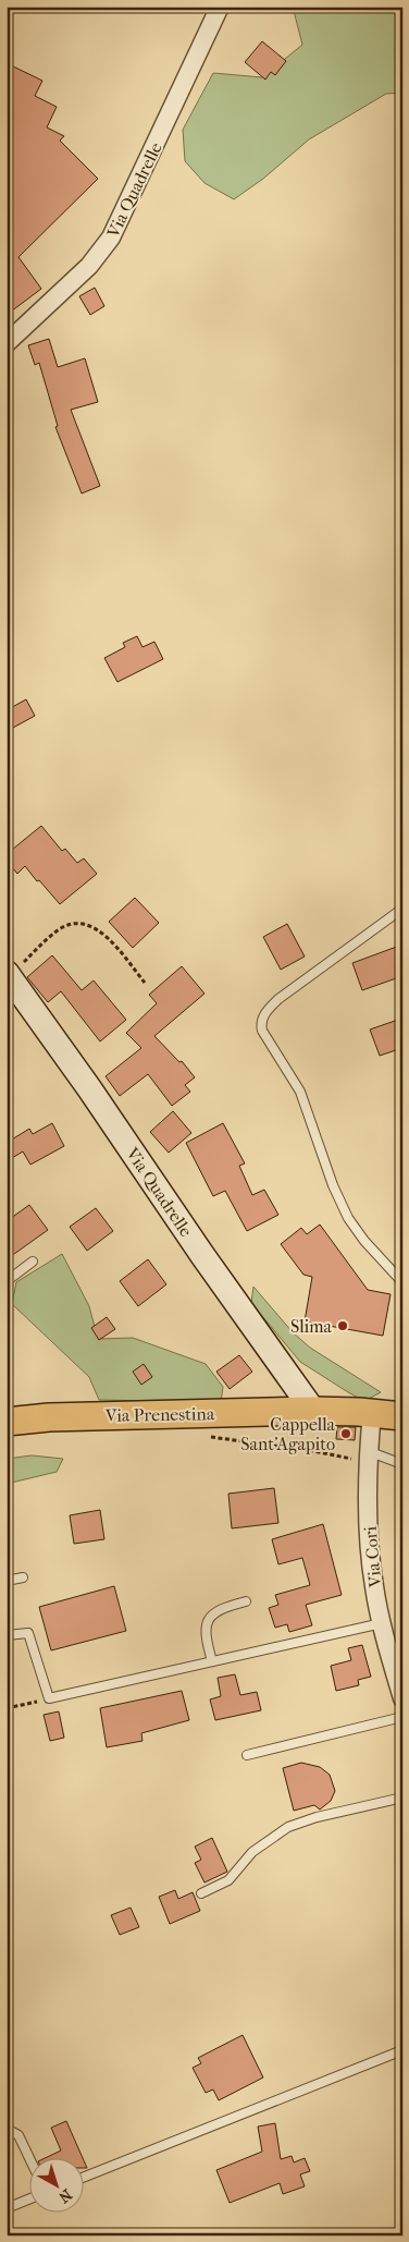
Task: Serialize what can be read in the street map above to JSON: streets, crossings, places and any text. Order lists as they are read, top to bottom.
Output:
{
  "streets": {
    "main road": ["Via Prenestina"],
    "street": ["Via Quadrelle", "Via Cori"]
  },
  "crossings": [
    ["Via Quadrelle", "Via Prenestina"],
    ["Via Prenestina", "Via Cori"]
  ],
  "places": ["Slima", "Cappella Sant'Agapito"],
  "north": "bottom right"
}
